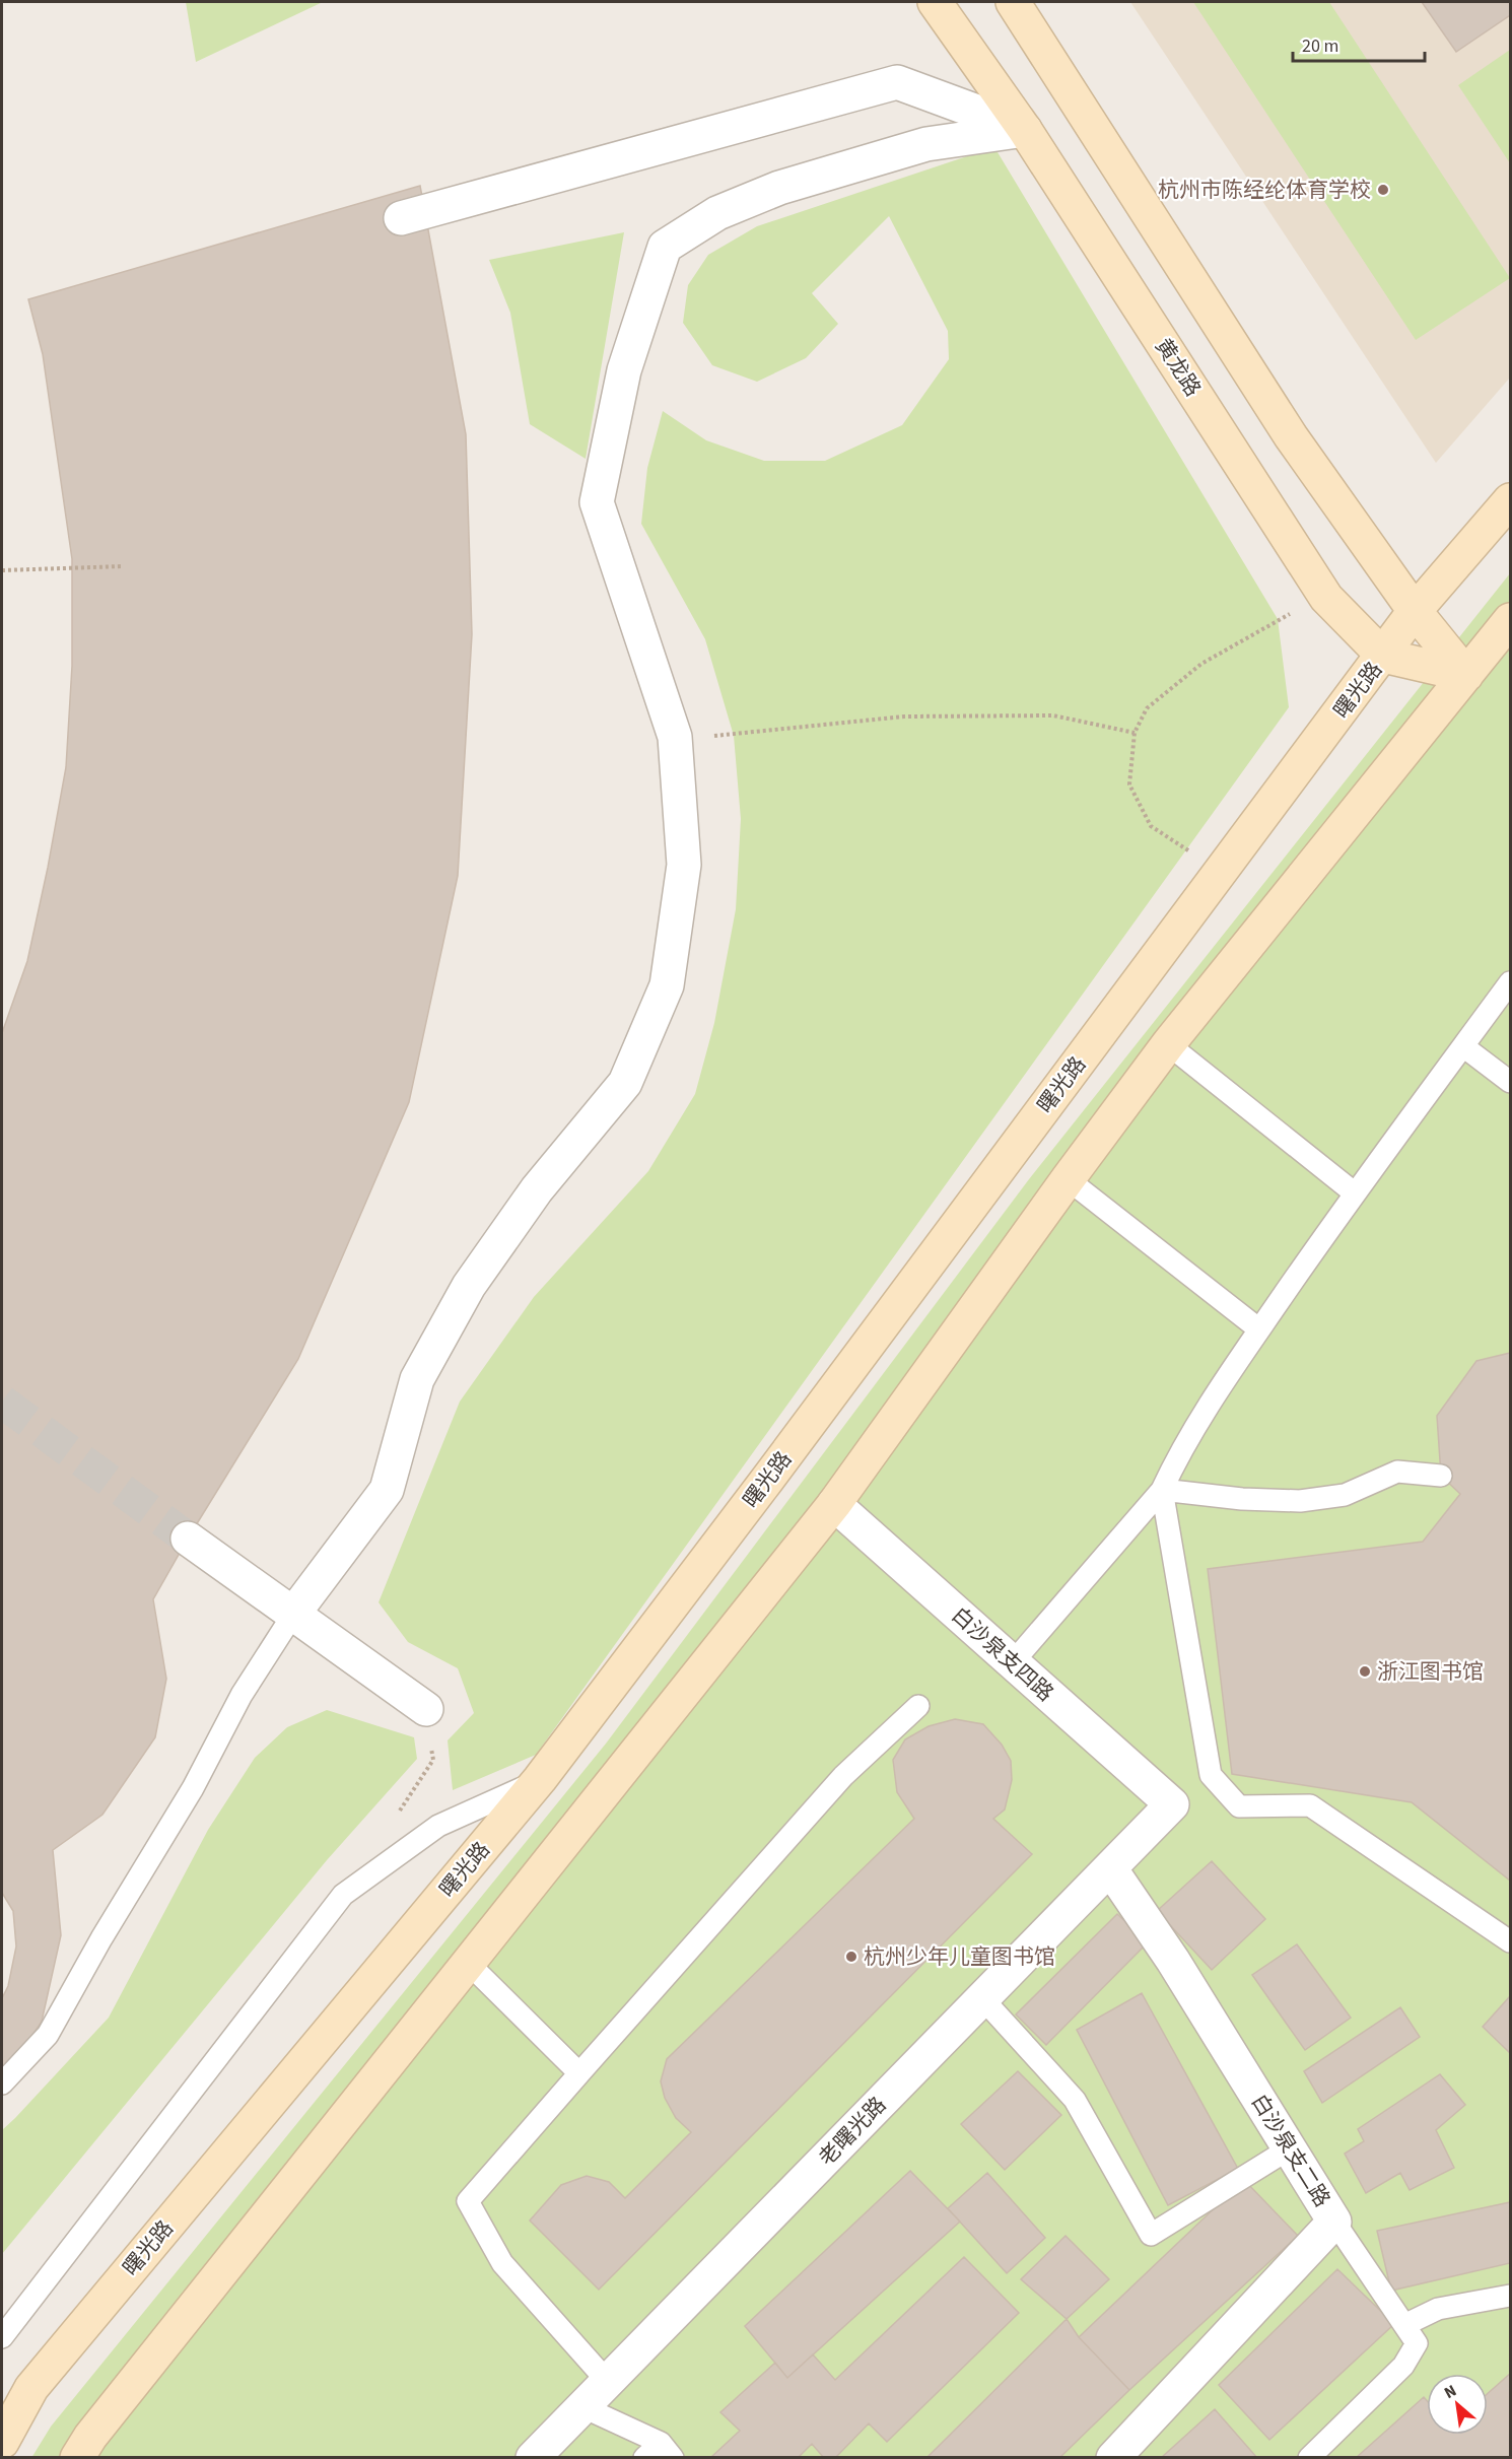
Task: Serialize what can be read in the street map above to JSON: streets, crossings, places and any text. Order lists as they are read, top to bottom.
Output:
{
  "streets": {
    "main road": ["黄龙路", "曙光路"],
    "street": ["白沙泉支四路", "老曙光路", "白沙泉支二路"]
  },
  "crossings": [
    ["黄龙路", "曙光路"],
    ["白沙泉支四路", "老曙光路"],
    ["老曙光路", "白沙泉支二路"]
  ],
  "places": ["杭州市陈经纶体育学校", "浙江图书馆", "杭州少年儿童图书馆"],
  "scale_bar": "20 m",
  "north": "top left"
}
